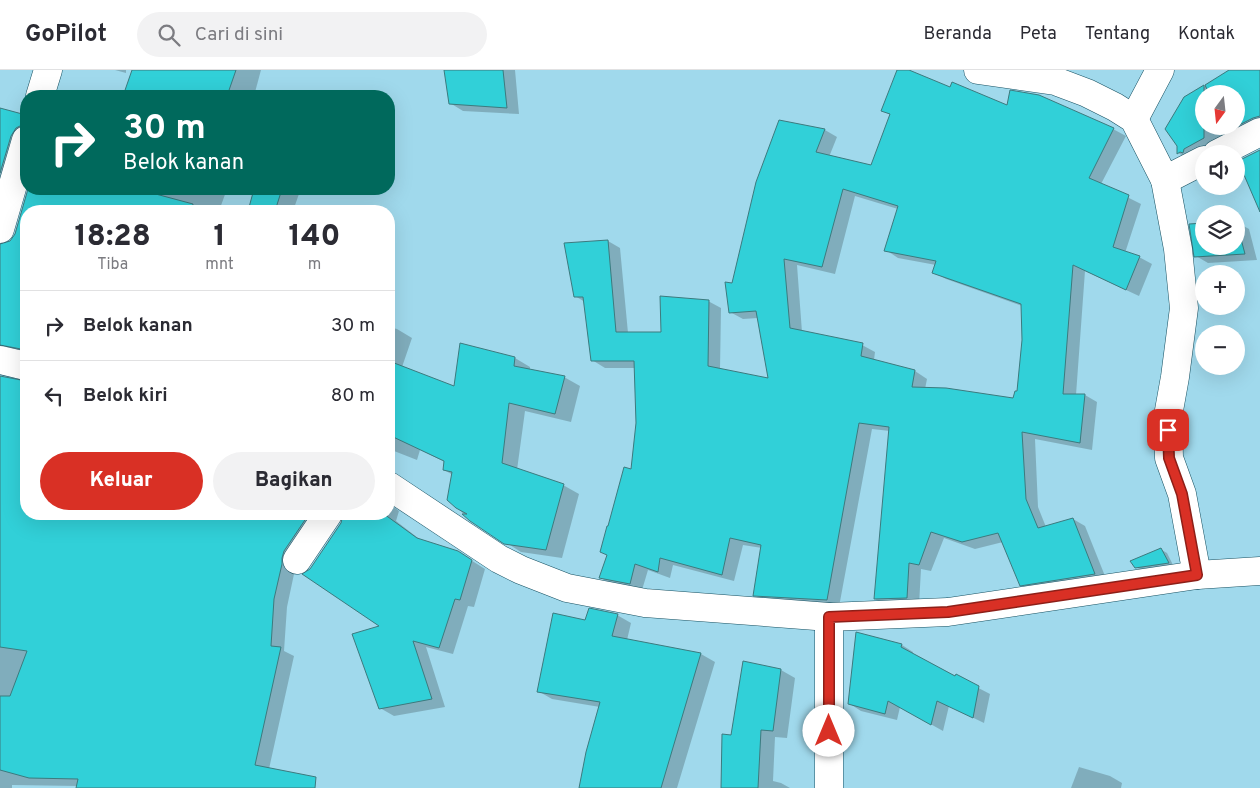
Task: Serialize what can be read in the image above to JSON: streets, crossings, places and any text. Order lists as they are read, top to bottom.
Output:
{
  "north": "bottom",
  "page": {
    "header": "GoPilot",
    "search": "Cari di sini",
    "nav": [
      "Beranda",
      "Peta",
      "Tentang",
      "Kontak"
    ],
    "map_buttons": ["+", "−"],
    "turn": ["30 m", "Belok kanan"],
    "eta": [
      "18:28",
      "Tiba",
      "1",
      "mnt",
      "140",
      "m"
    ],
    "list": [
      {
        "name": "Belok kanan",
        "value": "30 m"
      },
      {
        "name": "Belok kiri",
        "value": "80 m"
      }
    ],
    "buttons": ["Keluar", "Bagikan"]
  }
}
